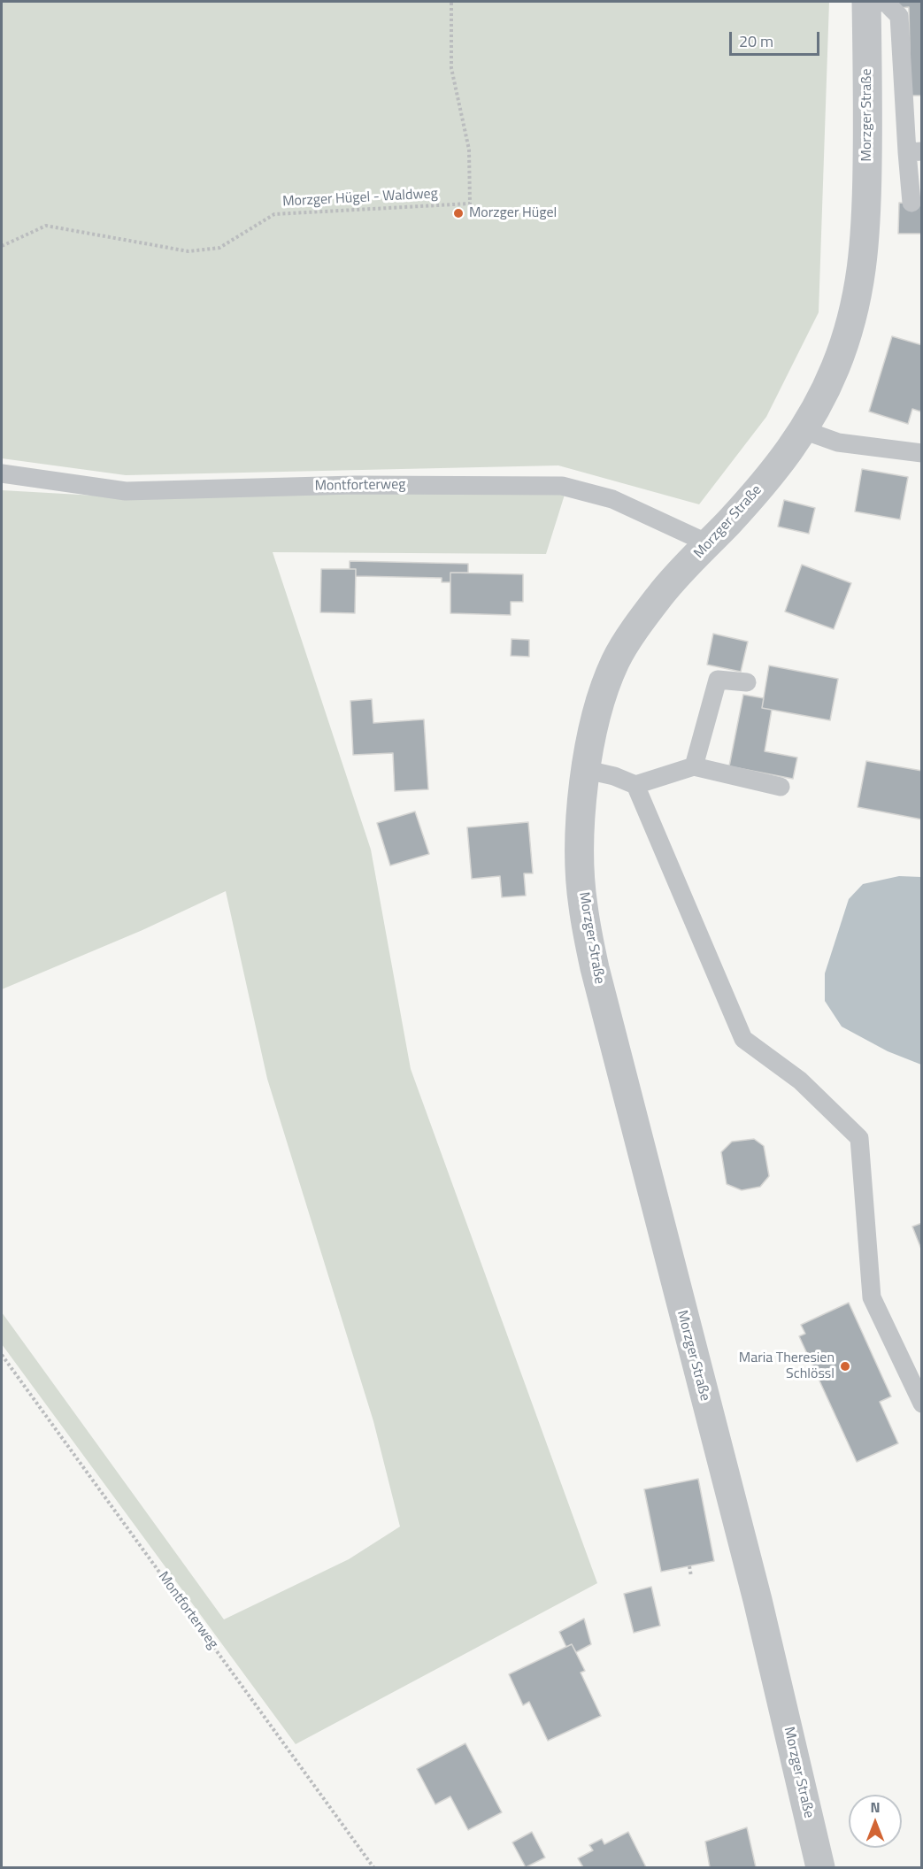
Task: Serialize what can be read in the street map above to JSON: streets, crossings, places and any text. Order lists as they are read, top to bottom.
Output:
{
  "streets": {
    "street": ["Morzger Straße"],
    "lane": ["Montforterweg"],
    "path": ["Morzger Hügel - Waldweg"]
  },
  "crossings": [
    ["Morzger Straße", "Montforterweg"]
  ],
  "places": ["Morzger Hügel", "Maria Theresien Schlössl"],
  "scale_bar": "20 m",
  "north": "top"
}
